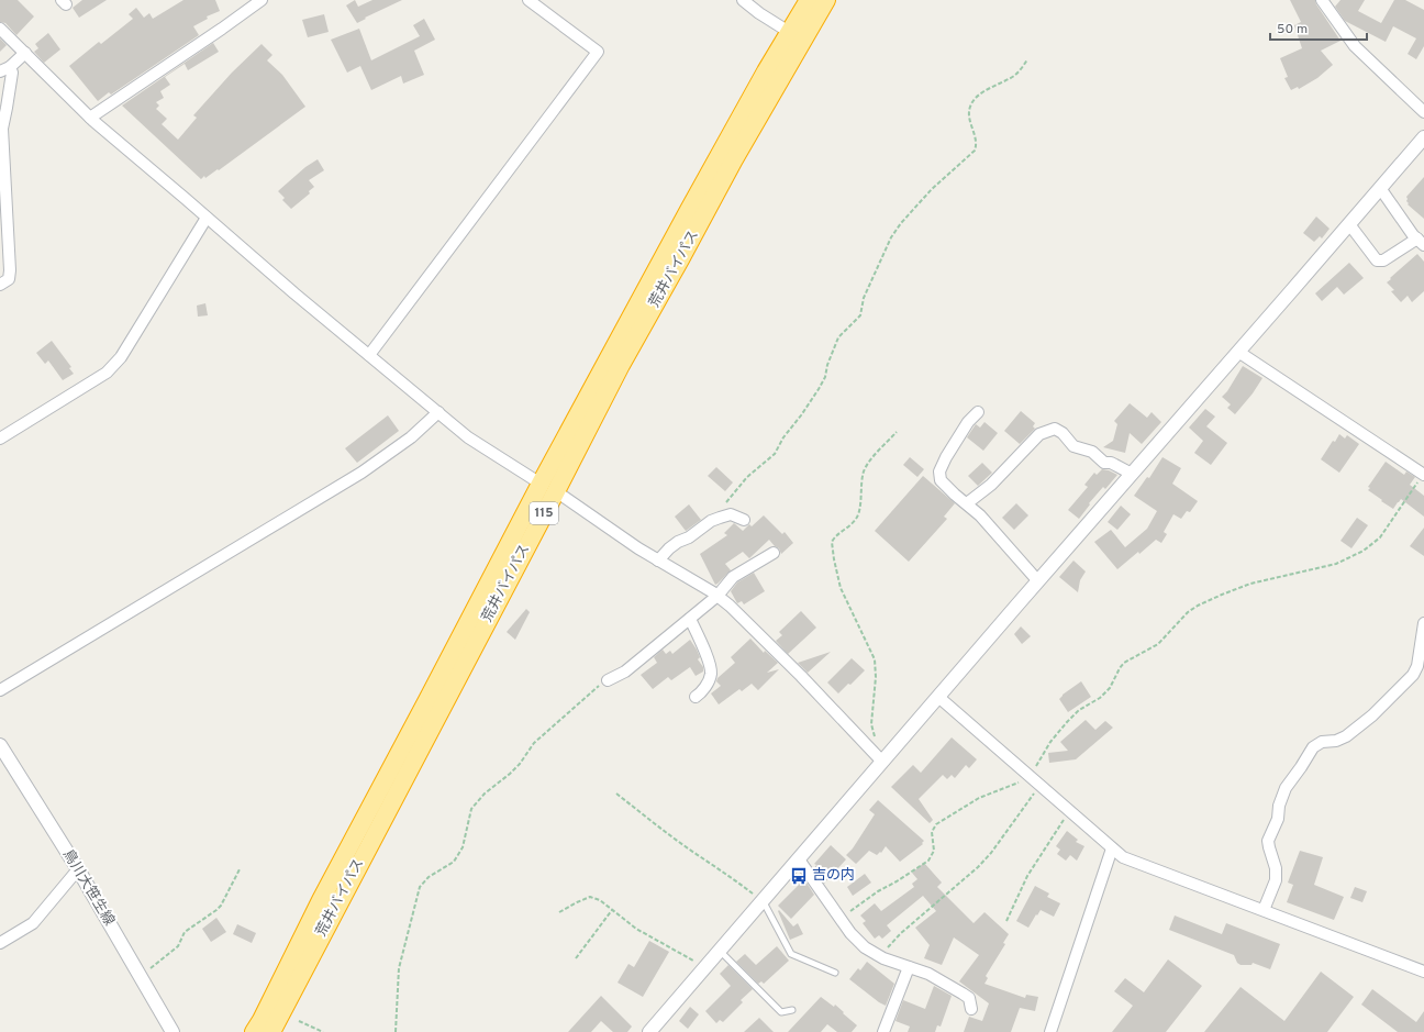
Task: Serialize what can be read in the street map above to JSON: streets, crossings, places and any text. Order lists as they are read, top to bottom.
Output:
{
  "streets": {
    "highway": ["荒井バイパス", "115"],
    "street": ["鳥川大笹生線"]
  },
  "places": {
    "bus stop": ["吉の内"]
  },
  "scale_bar": "50 m"
}
